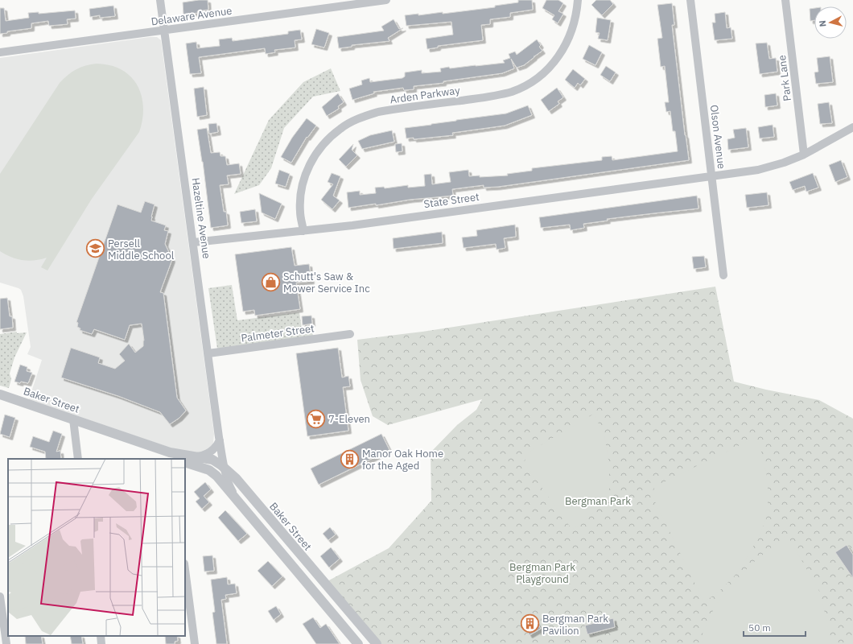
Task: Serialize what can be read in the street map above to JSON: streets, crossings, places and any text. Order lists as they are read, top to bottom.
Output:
{
  "streets": {
    "street": [
      "Delaware Avenue",
      "Park Lane",
      "Arden Parkway",
      "Olson Avenue",
      "State Street",
      "Hazeltine Avenue",
      "Palmeter Street",
      "Baker Street"
    ]
  },
  "crossings": [
    ["Delaware Avenue", "Hazeltine Avenue"],
    ["Park Lane", "State Street"],
    ["Arden Parkway", "State Street"],
    ["Olson Avenue", "State Street"],
    ["State Street", "Hazeltine Avenue"],
    ["Hazeltine Avenue", "Palmeter Street"],
    ["Hazeltine Avenue", "Baker Street"]
  ],
  "parks": ["Bergman Park", "Bergman Park Playground"],
  "places": {
    "school or university": ["Persell Middle School"],
    "shop": ["Schutt's Saw & Mower Service Inc"],
    "supermarket": ["7-Eleven"],
    "building": ["Manor Oak Home for the Aged", "Bergman Park Pavilion"]
  },
  "scale_bar": "50 m",
  "north": "left"
}
